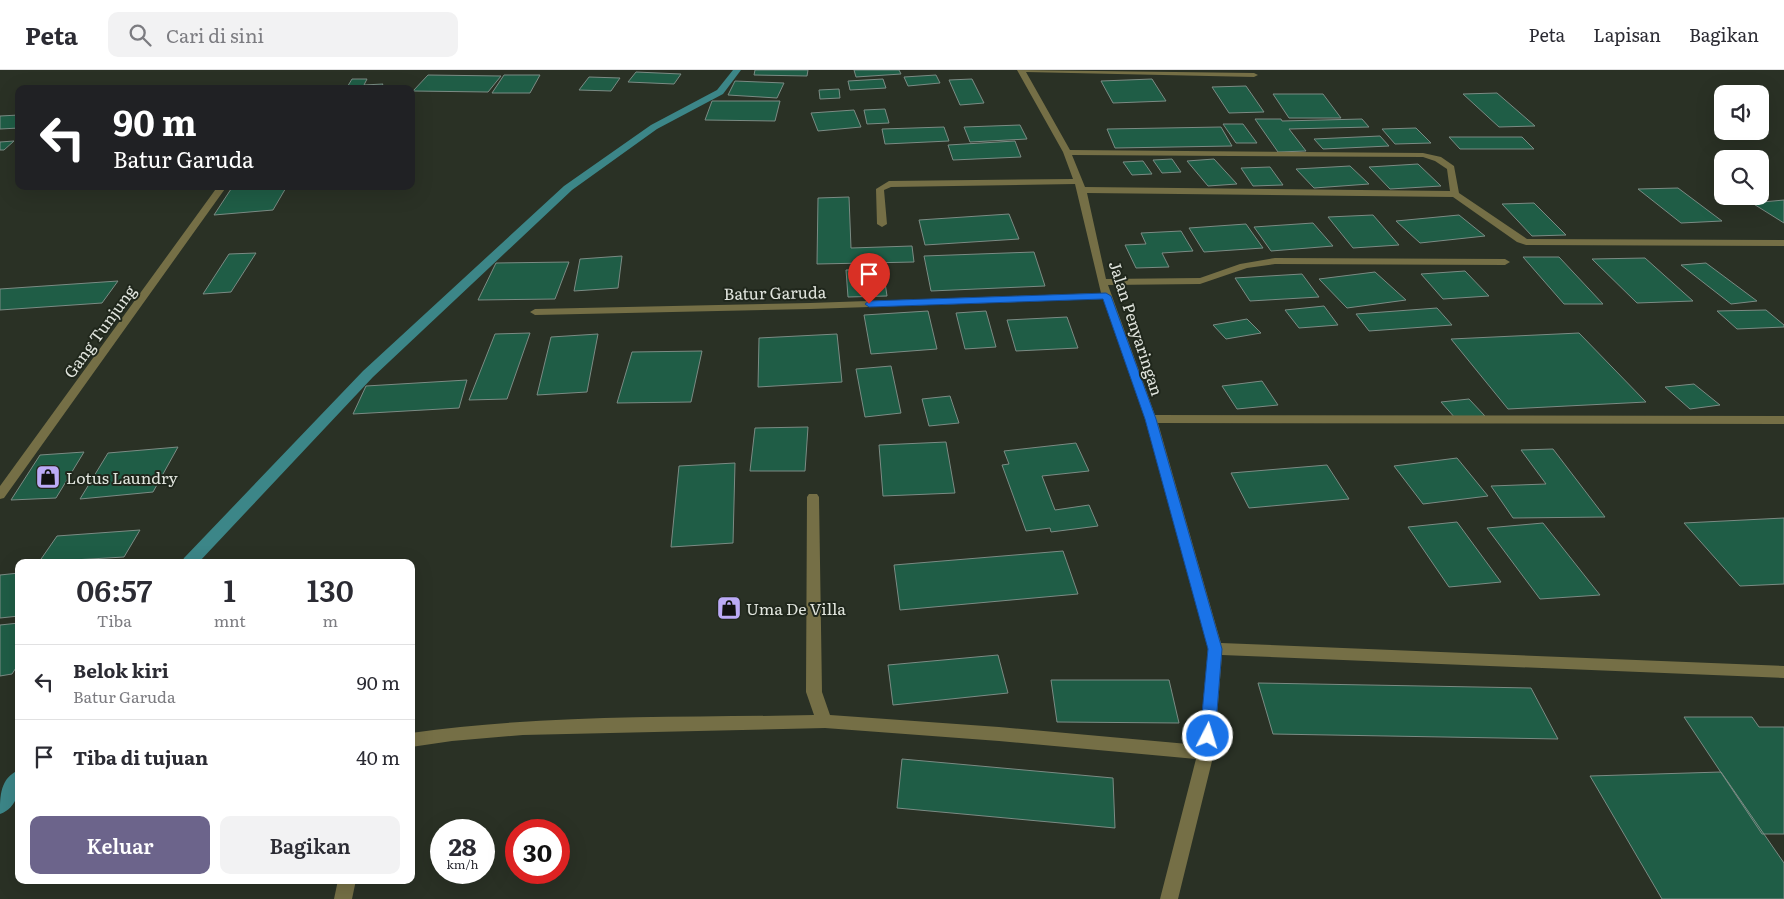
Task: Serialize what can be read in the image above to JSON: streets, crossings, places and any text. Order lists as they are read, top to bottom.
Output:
{
  "streets": {
    "street": ["Batur Garuda", "Jalan Penyaringan", "Gang Tunjung"]
  },
  "crossings": [
    ["Batur Garuda", "Jalan Penyaringan"]
  ],
  "places": {
    "shop": ["Lotus Laundry", "Uma De Villa"]
  },
  "page": {
    "header": "Peta",
    "search": "Cari di sini",
    "nav": ["Peta", "Lapisan", "Bagikan"],
    "turn": ["90 m", "Batur Garuda"],
    "eta": [
      "06:57",
      "Tiba",
      "1",
      "mnt",
      "130",
      "m"
    ],
    "list": [
      {
        "name": "Belok kiri",
        "note": "Batur Garuda",
        "value": "90 m"
      },
      {
        "name": "Tiba di tujuan",
        "value": "40 m"
      }
    ],
    "buttons": ["Keluar", "Bagikan"],
    "speed": "28 km/h",
    "limit": "30"
  }
}
